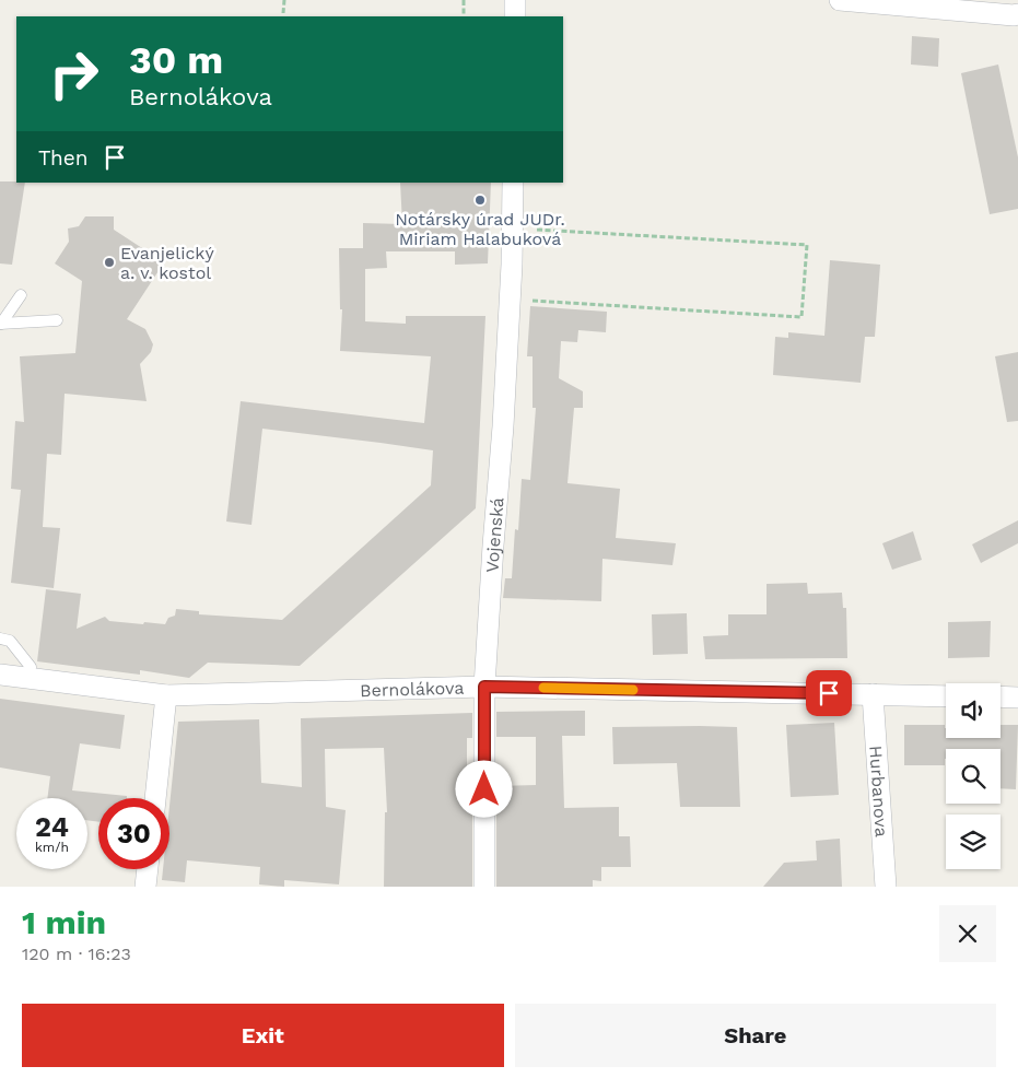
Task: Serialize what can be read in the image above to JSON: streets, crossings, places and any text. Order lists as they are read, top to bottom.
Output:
{
  "streets": {
    "street": ["Vojenská", "Bernolákova", "Hurbanova"]
  },
  "crossings": [
    ["Vojenská", "Bernolákova"],
    ["Bernolákova", "Hurbanova"]
  ],
  "places": ["Notársky úrad JUDr. Miriam Halabuková", "Evanjelický a. v. kostol"],
  "page": {
    "turn": ["30 m", "Bernolákova"],
    "then": "Then",
    "speed": "24 km/h",
    "limit": "30",
    "heading": ["1 min", "120 m · 16:23"],
    "buttons": ["Exit", "Share"]
  }
}
